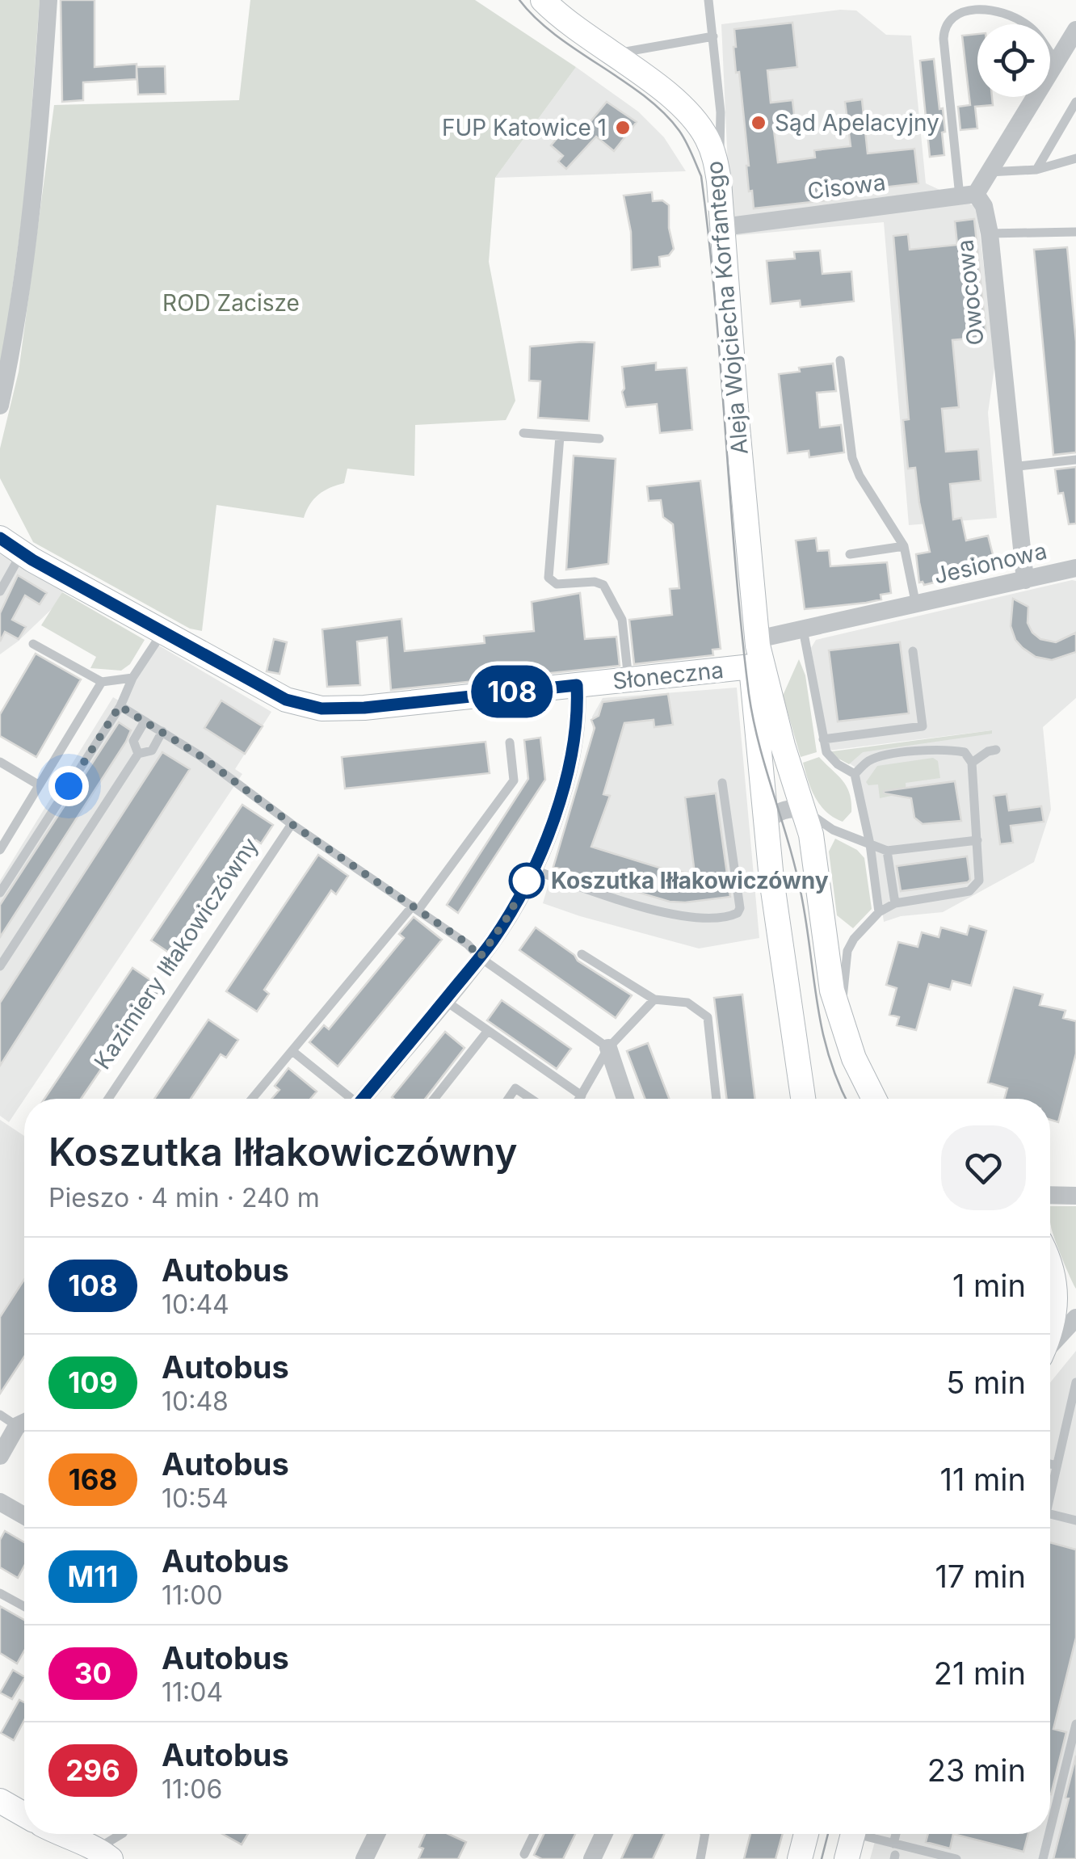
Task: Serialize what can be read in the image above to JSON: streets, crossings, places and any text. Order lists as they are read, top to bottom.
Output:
{
  "streets": {
    "main road": ["Aleja Wojciecha Korfantego", "Słoneczna"],
    "street": ["Cisowa", "Owocowa", "Jesionowa"],
    "lane": ["Kazimiery Iłłakowiczówny"]
  },
  "crossings": [
    ["Cisowa", "Owocowa"],
    ["Cisowa", "Aleja Wojciecha Korfantego"],
    ["Owocowa", "Jesionowa"],
    ["Aleja Wojciecha Korfantego", "Jesionowa"],
    ["Aleja Wojciecha Korfantego", "Słoneczna"],
    ["Jesionowa", "Słoneczna"]
  ],
  "parks": ["ROD Zacisze"],
  "places": ["Sąd Apelacyjny", "FUP Katowice 1", "Koszutka Iłłakowiczówny"],
  "lines": ["bus line 108"],
  "page": {
    "on_map": "108",
    "heading": ["Koszutka Iłłakowiczówny", "Pieszo · 4 min · 240 m"],
    "list": [
      {
        "mark": "108",
        "name": "Autobus",
        "note": "10:44",
        "value": "1 min"
      },
      {
        "mark": "109",
        "name": "Autobus",
        "note": "10:48",
        "value": "5 min"
      },
      {
        "mark": "168",
        "name": "Autobus",
        "note": "10:54",
        "value": "11 min"
      },
      {
        "mark": "M11",
        "name": "Autobus",
        "note": "11:00",
        "value": "17 min"
      },
      {
        "mark": "30",
        "name": "Autobus",
        "note": "11:04",
        "value": "21 min"
      },
      {
        "mark": "296",
        "name": "Autobus",
        "note": "11:06",
        "value": "23 min"
      }
    ]
  }
}
